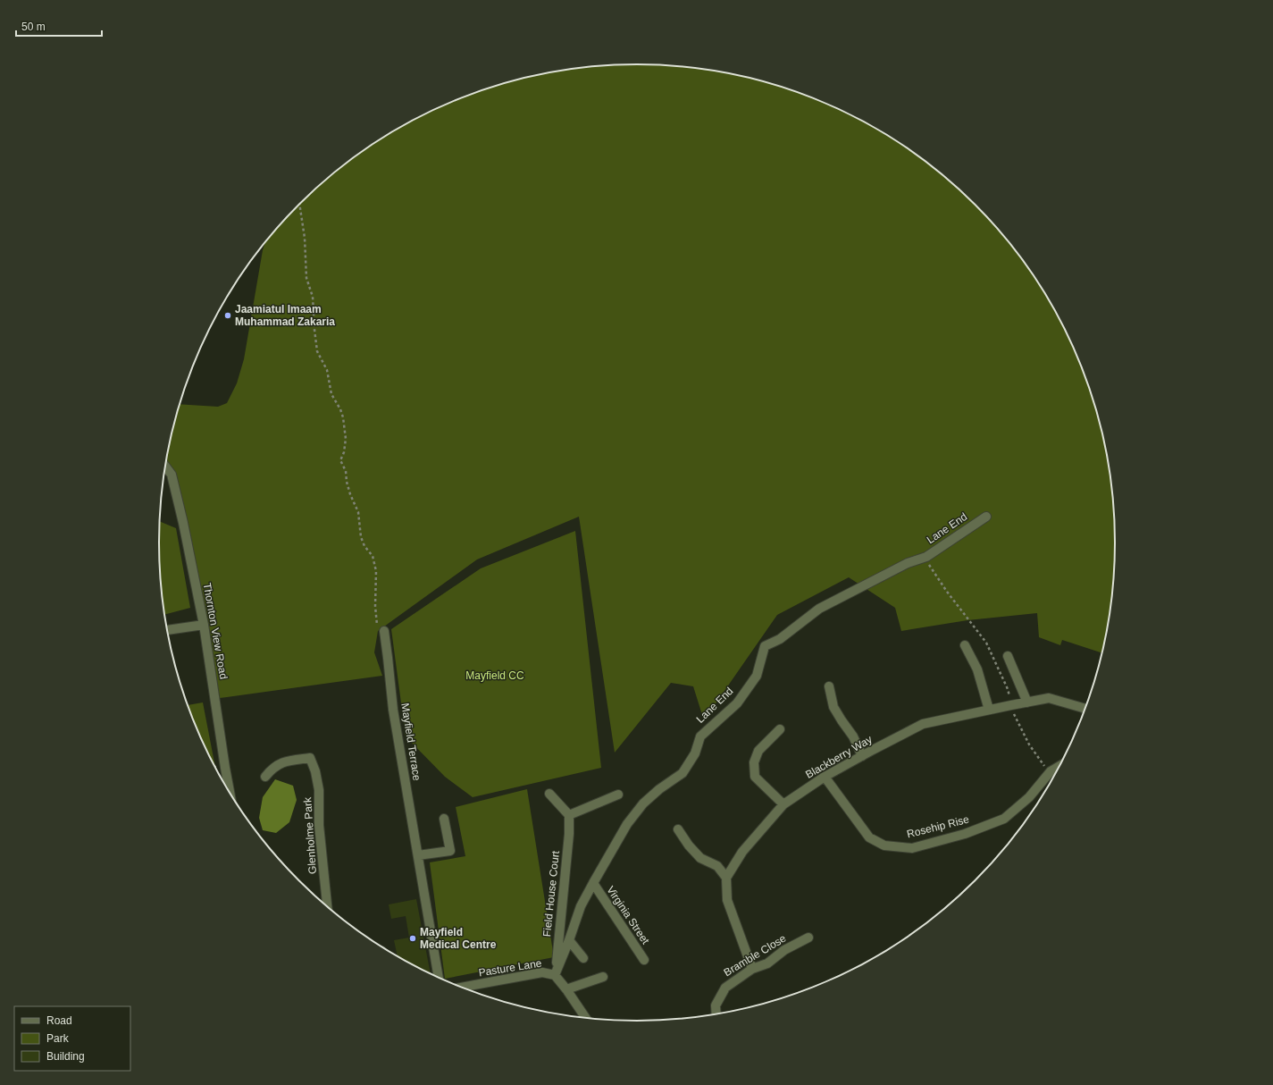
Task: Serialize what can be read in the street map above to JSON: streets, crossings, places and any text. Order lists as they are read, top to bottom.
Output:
{
  "streets": {
    "street": [
      "Lane End",
      "Thornton View Road",
      "Mayfield Terrace",
      "Blackberry Way",
      "Rosehip Rise",
      "Glenholme Park",
      "Field House Court",
      "Virginia Street",
      "Bramble Close",
      "Pasture Lane"
    ]
  },
  "crossings": [
    ["Lane End", "Field House Court"],
    ["Lane End", "Virginia Street"],
    ["Lane End", "Pasture Lane"],
    ["Blackberry Way", "Rosehip Rise"],
    ["Field House Court", "Pasture Lane"]
  ],
  "parks": ["Mayfield CC"],
  "places": ["Jaamiatul Imaam Muhammad Zakaria", "Mayfield Medical Centre"],
  "legend": ["Road", "Park", "Building"],
  "scale_bar": "50 m"
}
